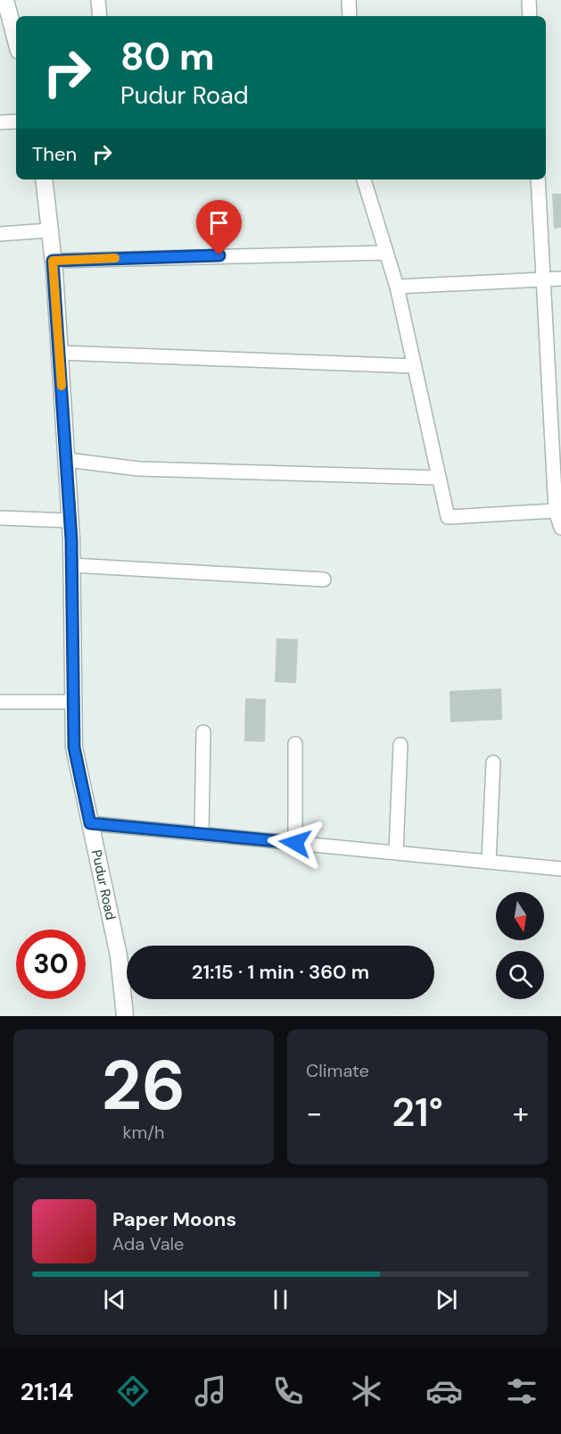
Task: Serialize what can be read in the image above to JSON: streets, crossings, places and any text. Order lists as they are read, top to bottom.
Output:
{
  "streets": {
    "street": ["Pudur Road"]
  },
  "north": "bottom",
  "page": {
    "turn": ["80 m", "Pudur Road"],
    "then": "Then",
    "limit": "30",
    "trip": "21:15 · 1 min · 360 m",
    "tile": [
      ["26", "km/h"],
      "Climate"
    ],
    "heat": ["−", "21°", "+"],
    "song": ["Paper Moons", "Ada Vale"],
    "tabs": "21:14"
  }
}
